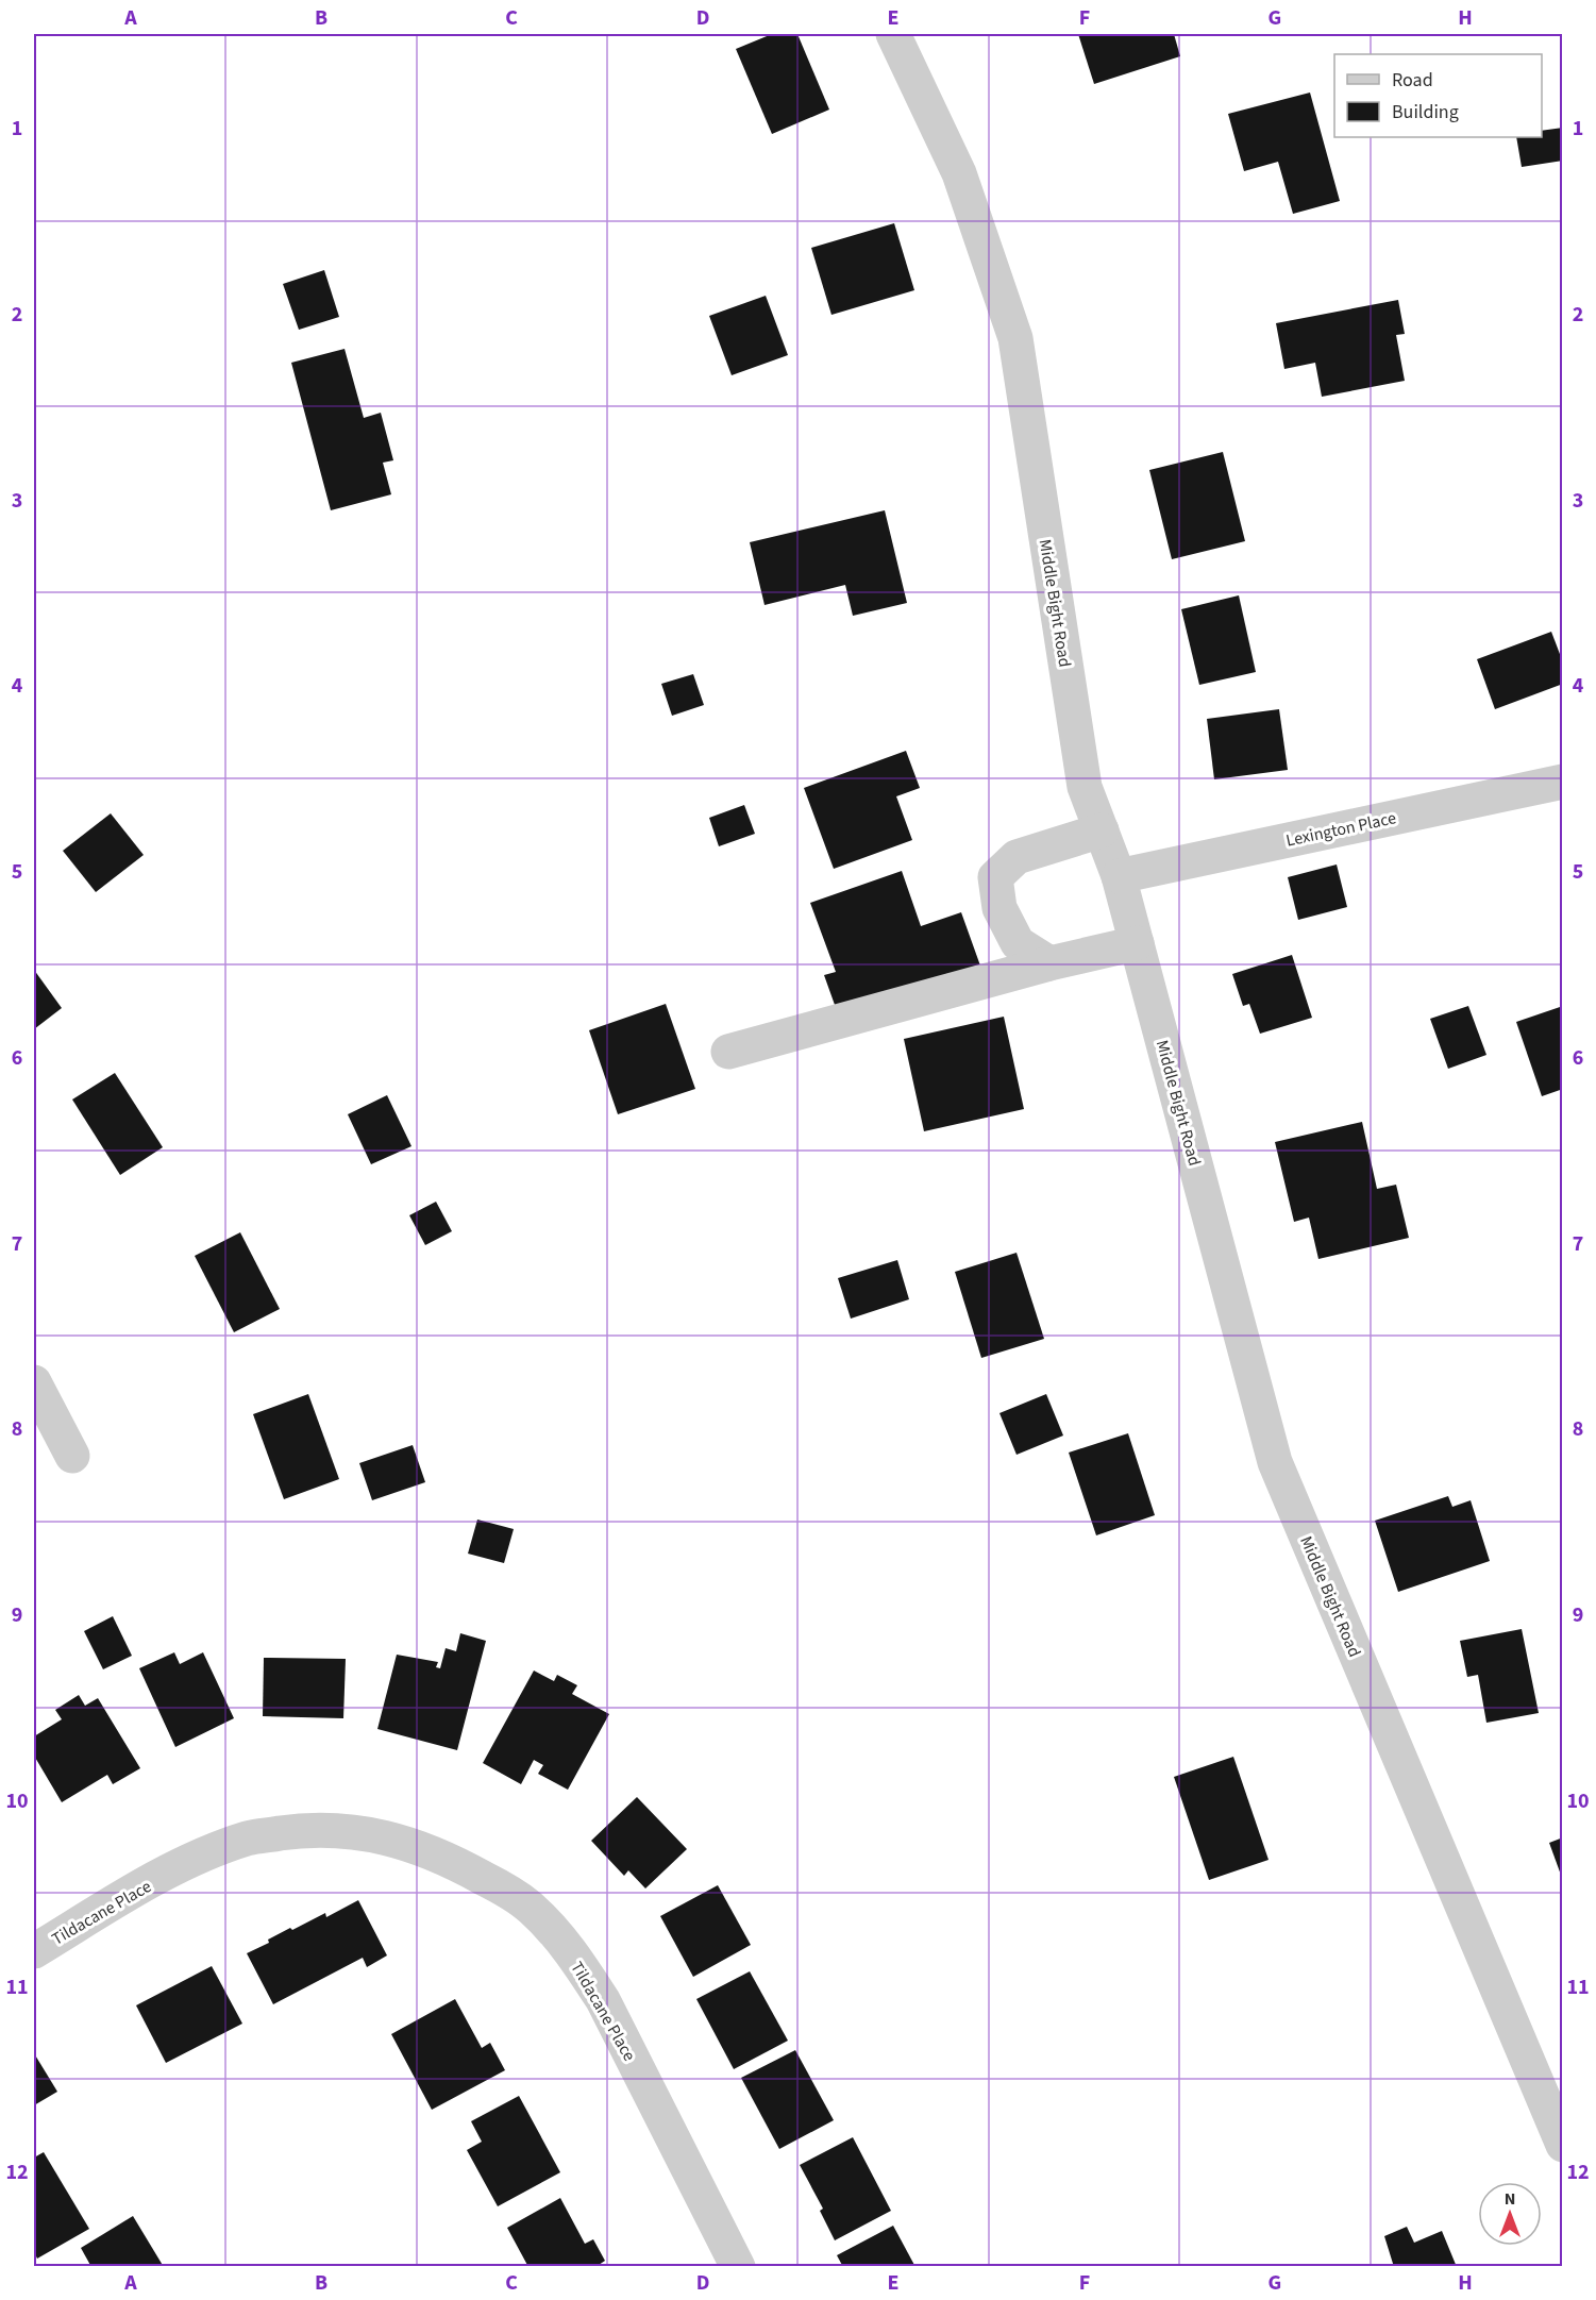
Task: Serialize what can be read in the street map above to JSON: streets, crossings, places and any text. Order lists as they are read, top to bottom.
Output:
{
  "streets": {
    "street": ["Middle Bight Road", "Lexington Place", "Tildacane Place"]
  },
  "crossings": [
    ["Middle Bight Road", "Lexington Place"]
  ],
  "legend": ["Road", "Building"],
  "north": "top",
  "grid": {
    "columns": [
      "A",
      "B",
      "C",
      "D",
      "E",
      "F",
      "G",
      "H"
    ],
    "rows": [
      "1",
      "2",
      "3",
      "4",
      "5",
      "6",
      "7",
      "8",
      "9",
      "10",
      "11",
      "12"
    ]
  }
}
